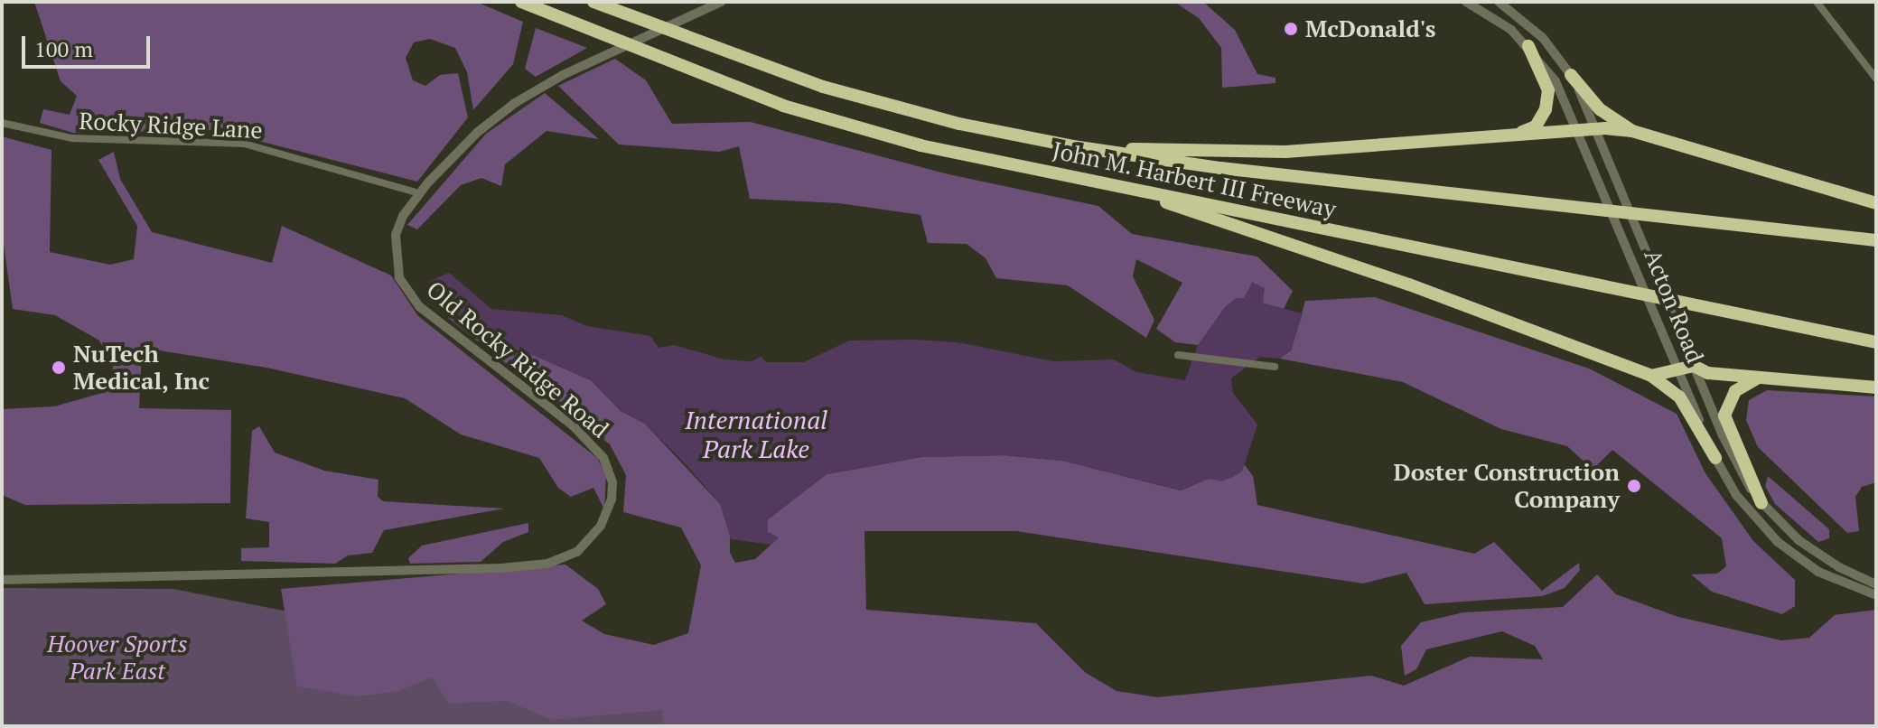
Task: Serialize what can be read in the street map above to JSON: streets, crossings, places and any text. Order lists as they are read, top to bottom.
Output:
{
  "streets": {
    "highway": ["John M. Harbert III Freeway"],
    "street": ["Rocky Ridge Lane", "Acton Road", "Old Rocky Ridge Road"]
  },
  "crossings": [
    ["Rocky Ridge Lane", "Old Rocky Ridge Road"]
  ],
  "water": ["International Park Lake"],
  "parks": ["Hoover Sports Park East"],
  "places": ["McDonald's", "NuTech Medical, Inc", "Doster Construction Company"],
  "scale_bar": "100 m"
}
